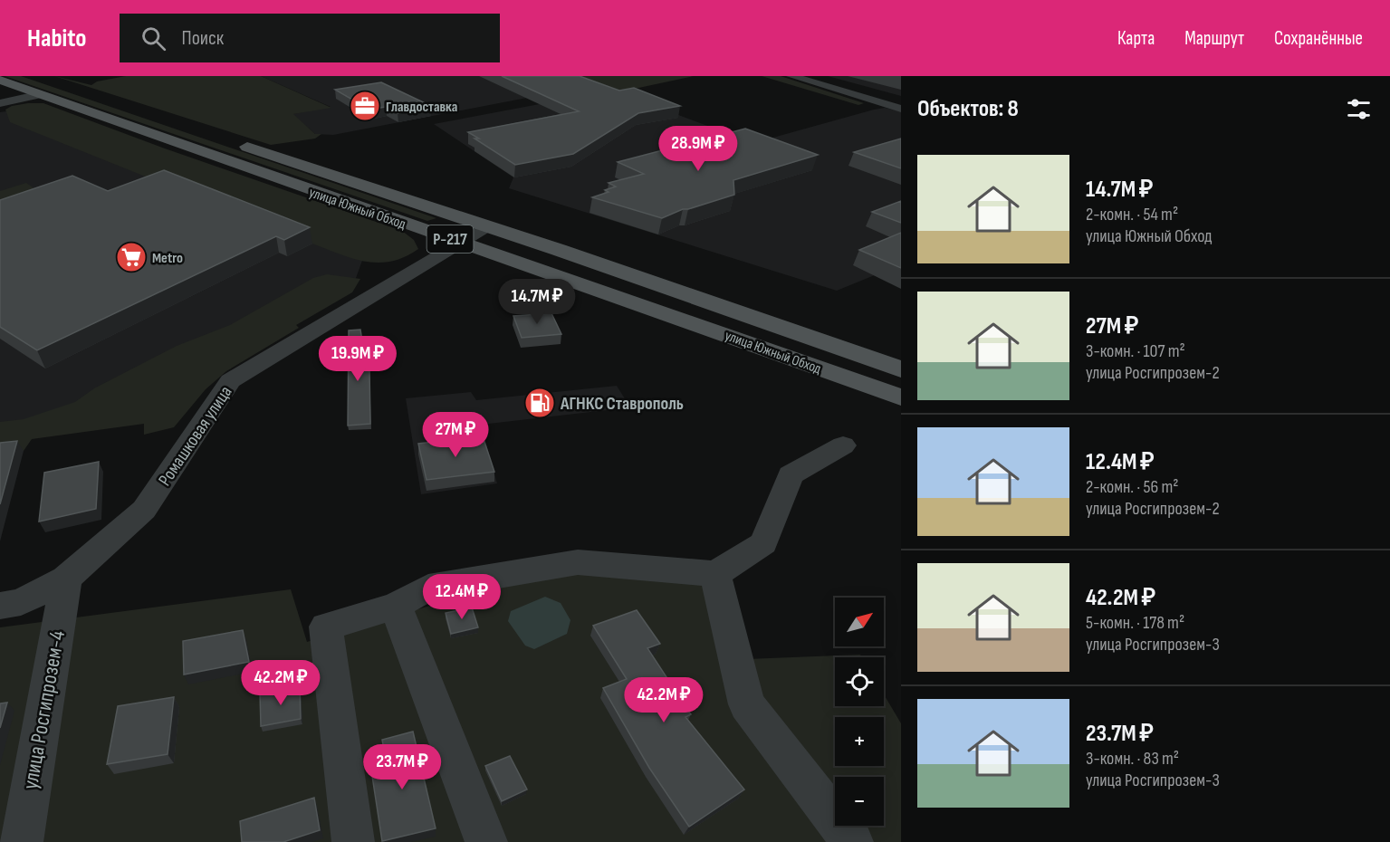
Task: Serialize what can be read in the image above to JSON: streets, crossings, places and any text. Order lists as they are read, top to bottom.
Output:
{
  "streets": {
    "main road": ["улица Южный Обход", "Р-217"],
    "street": ["Ромашковая улица", "улица Росгипрозем-4"]
  },
  "crossings": [
    ["улица Южный Обход", "Ромашковая улица"],
    ["Ромашковая улица", "улица Росгипрозем-4"]
  ],
  "places": {
    "office": ["Главдоставка"],
    "supermarket": ["Metro"],
    "fuel station": ["АГНКС Ставрополь"]
  },
  "north": "top right",
  "page": {
    "header": "Habito",
    "search": "Поиск",
    "nav": ["Карта", "Маршрут", "Сохранённые"],
    "heading": "Объектов: 8",
    "price": [
      "28.9M ₽",
      "14.7M ₽",
      "19.9M ₽",
      "27M ₽",
      "12.4M ₽",
      "42.2M ₽",
      "42.2M ₽",
      "23.7M ₽"
    ],
    "list": [
      {
        "name": "14.7M ₽",
        "note": "2-комн. · 54 m² · улица Южный Обход"
      },
      {
        "name": "27M ₽",
        "note": "3-комн. · 107 m² · улица Росгипрозем-2"
      },
      {
        "name": "12.4M ₽",
        "note": "2-комн. · 56 m² · улица Росгипрозем-2"
      },
      {
        "name": "42.2M ₽",
        "note": "5-комн. · 178 m² · улица Росгипрозем-3"
      },
      {
        "name": "23.7M ₽",
        "note": "3-комн. · 83 m² · улица Росгипрозем-3"
      }
    ],
    "map_buttons": ["+", "−"]
  }
}
